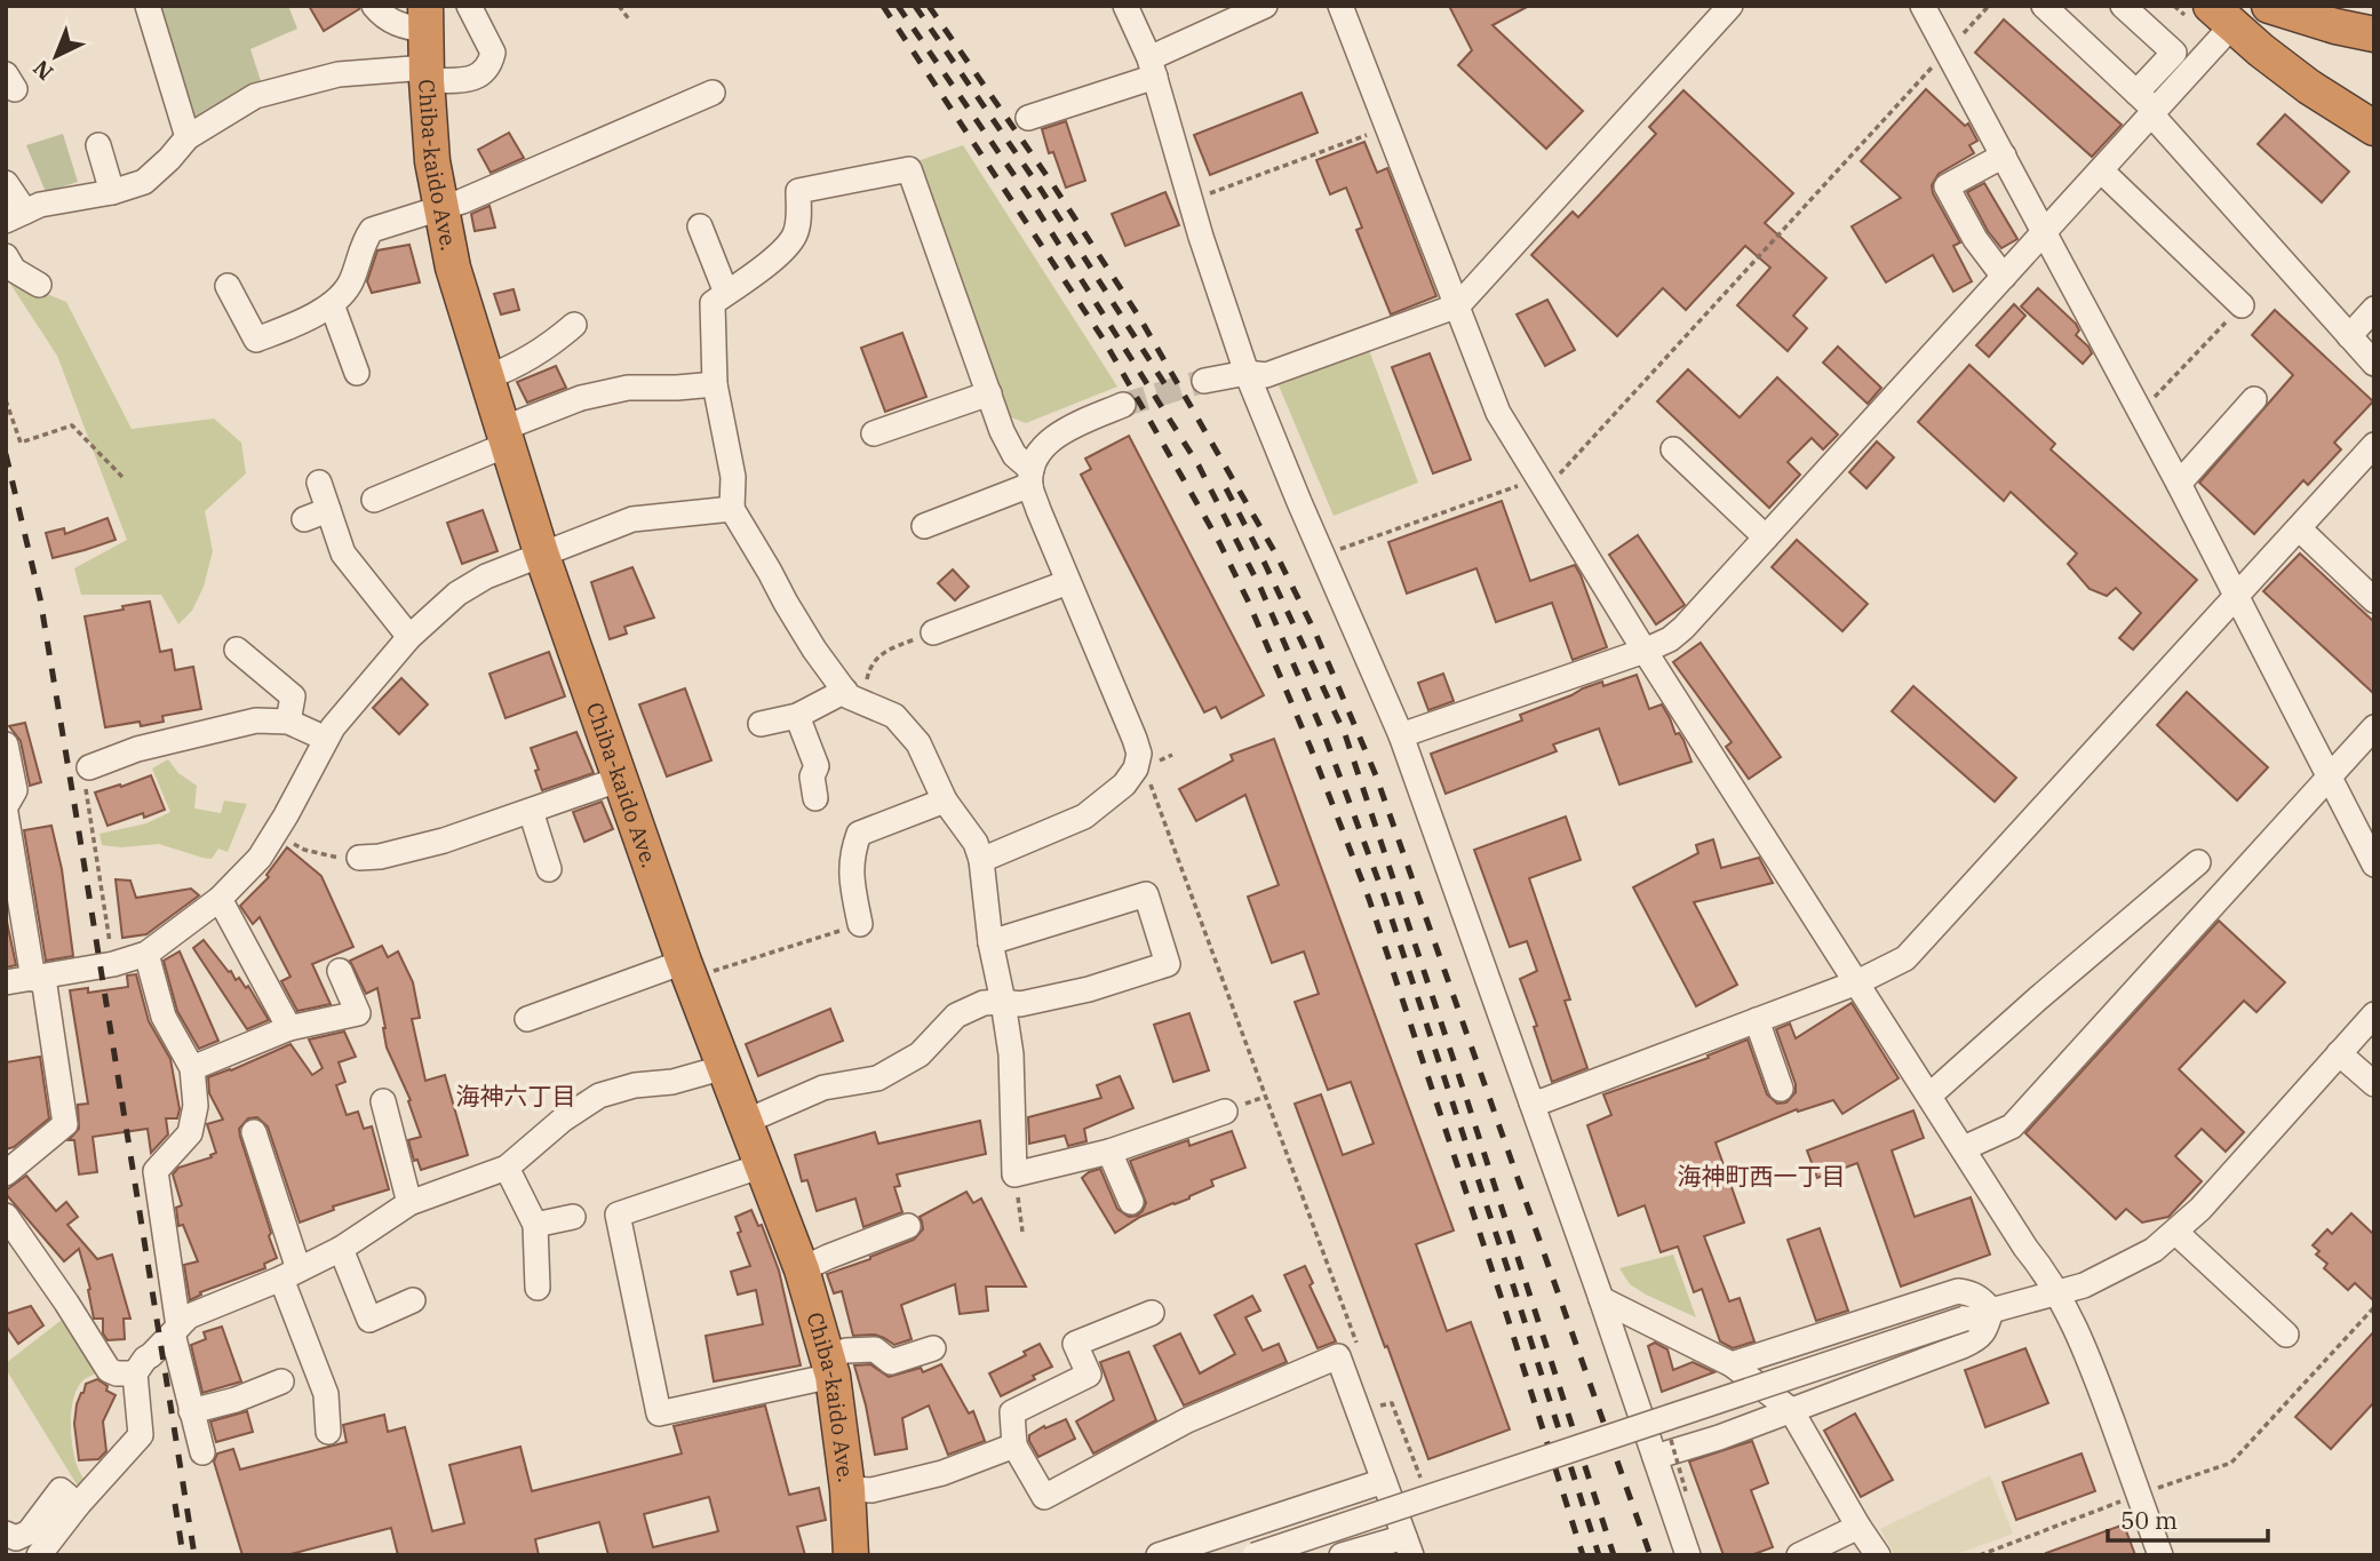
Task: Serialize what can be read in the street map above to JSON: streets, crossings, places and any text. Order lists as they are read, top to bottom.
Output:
{
  "streets": {
    "highway": ["Chiba-kaido Ave."]
  },
  "districts": ["海神六丁目", "海神町西一丁目"],
  "scale_bar": "50 m",
  "north": "bottom left"
}
